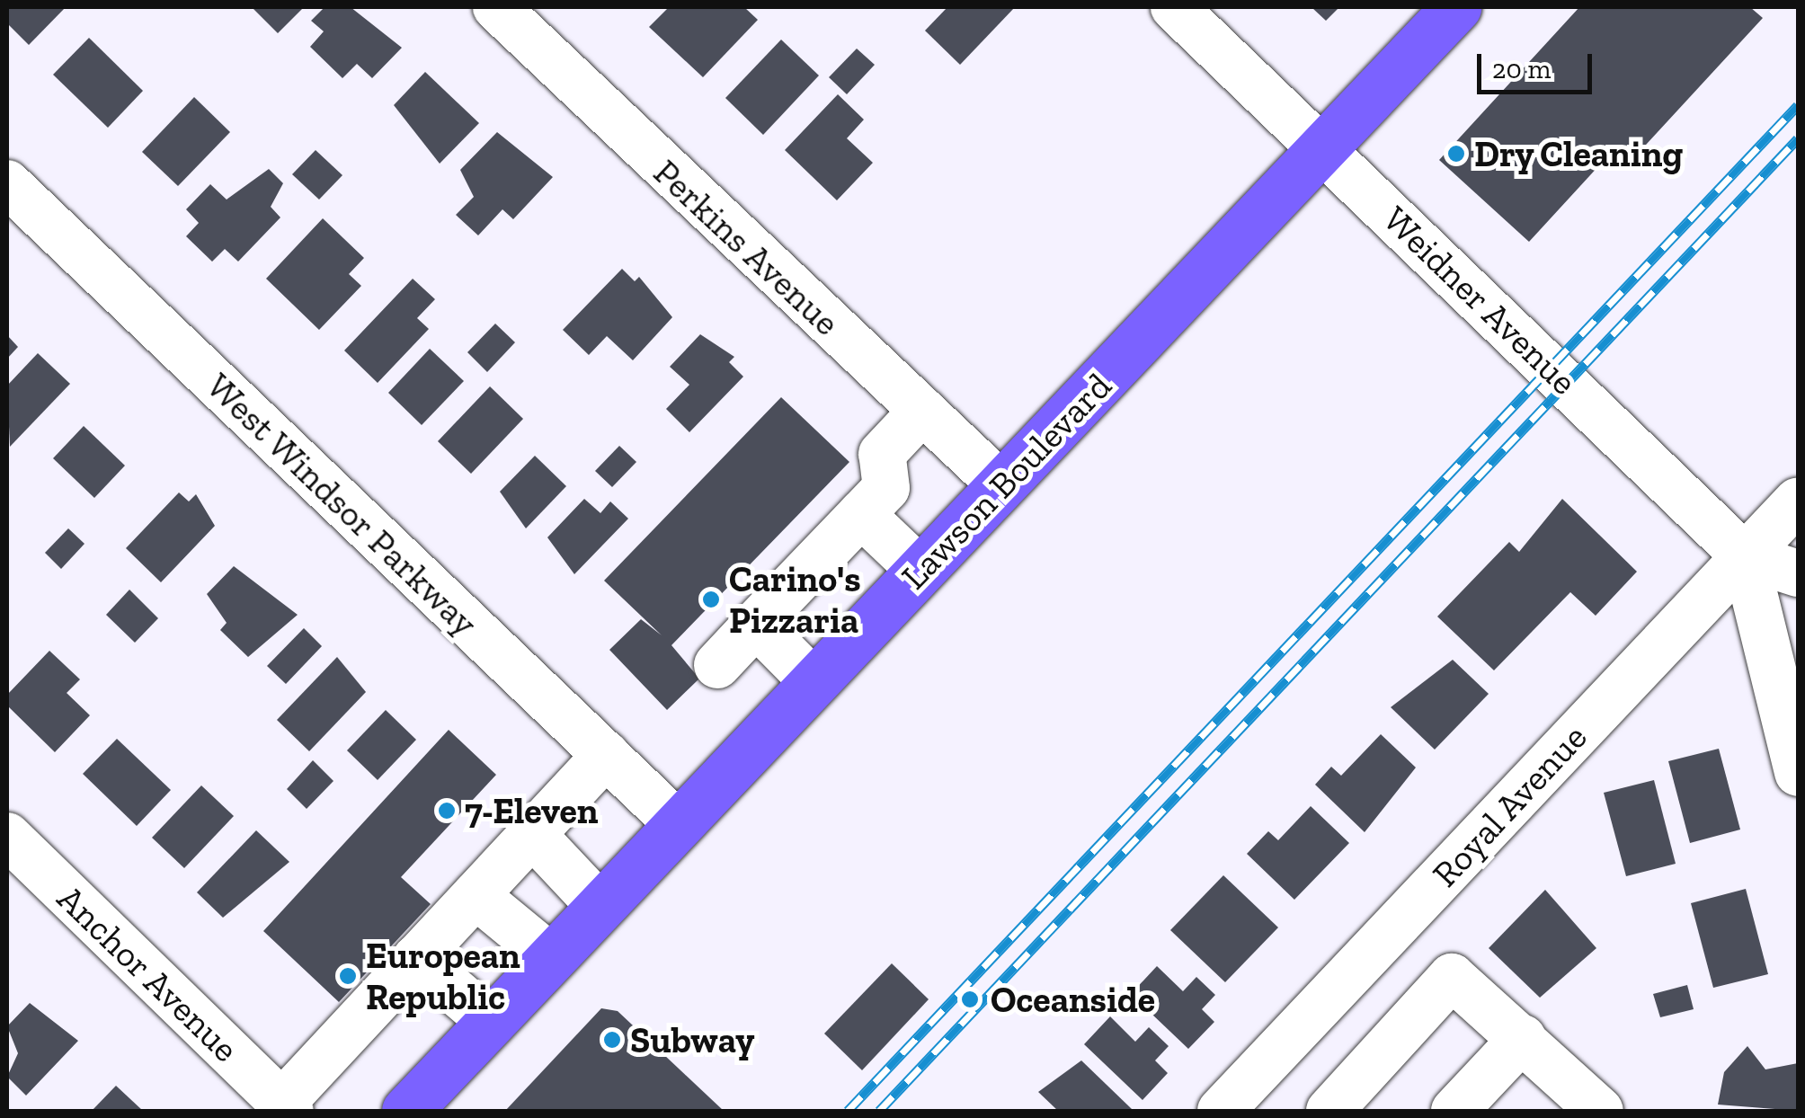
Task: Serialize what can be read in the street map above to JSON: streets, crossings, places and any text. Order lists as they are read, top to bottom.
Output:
{
  "streets": {
    "main road": ["Lawson Boulevard"],
    "street": [
      "Perkins Avenue",
      "Weidner Avenue",
      "West Windsor Parkway",
      "Royal Avenue",
      "Anchor Avenue"
    ]
  },
  "crossings": [
    ["Perkins Avenue", "Lawson Boulevard"],
    ["Weidner Avenue", "Lawson Boulevard"],
    ["Weidner Avenue", "Royal Avenue"],
    ["Lawson Boulevard", "West Windsor Parkway"]
  ],
  "places": [
    "Dry Cleaning",
    "Carino's Pizzaria",
    "7-Eleven",
    "European Republic",
    "Oceanside",
    "Subway"
  ],
  "scale_bar": "20 m"
}
